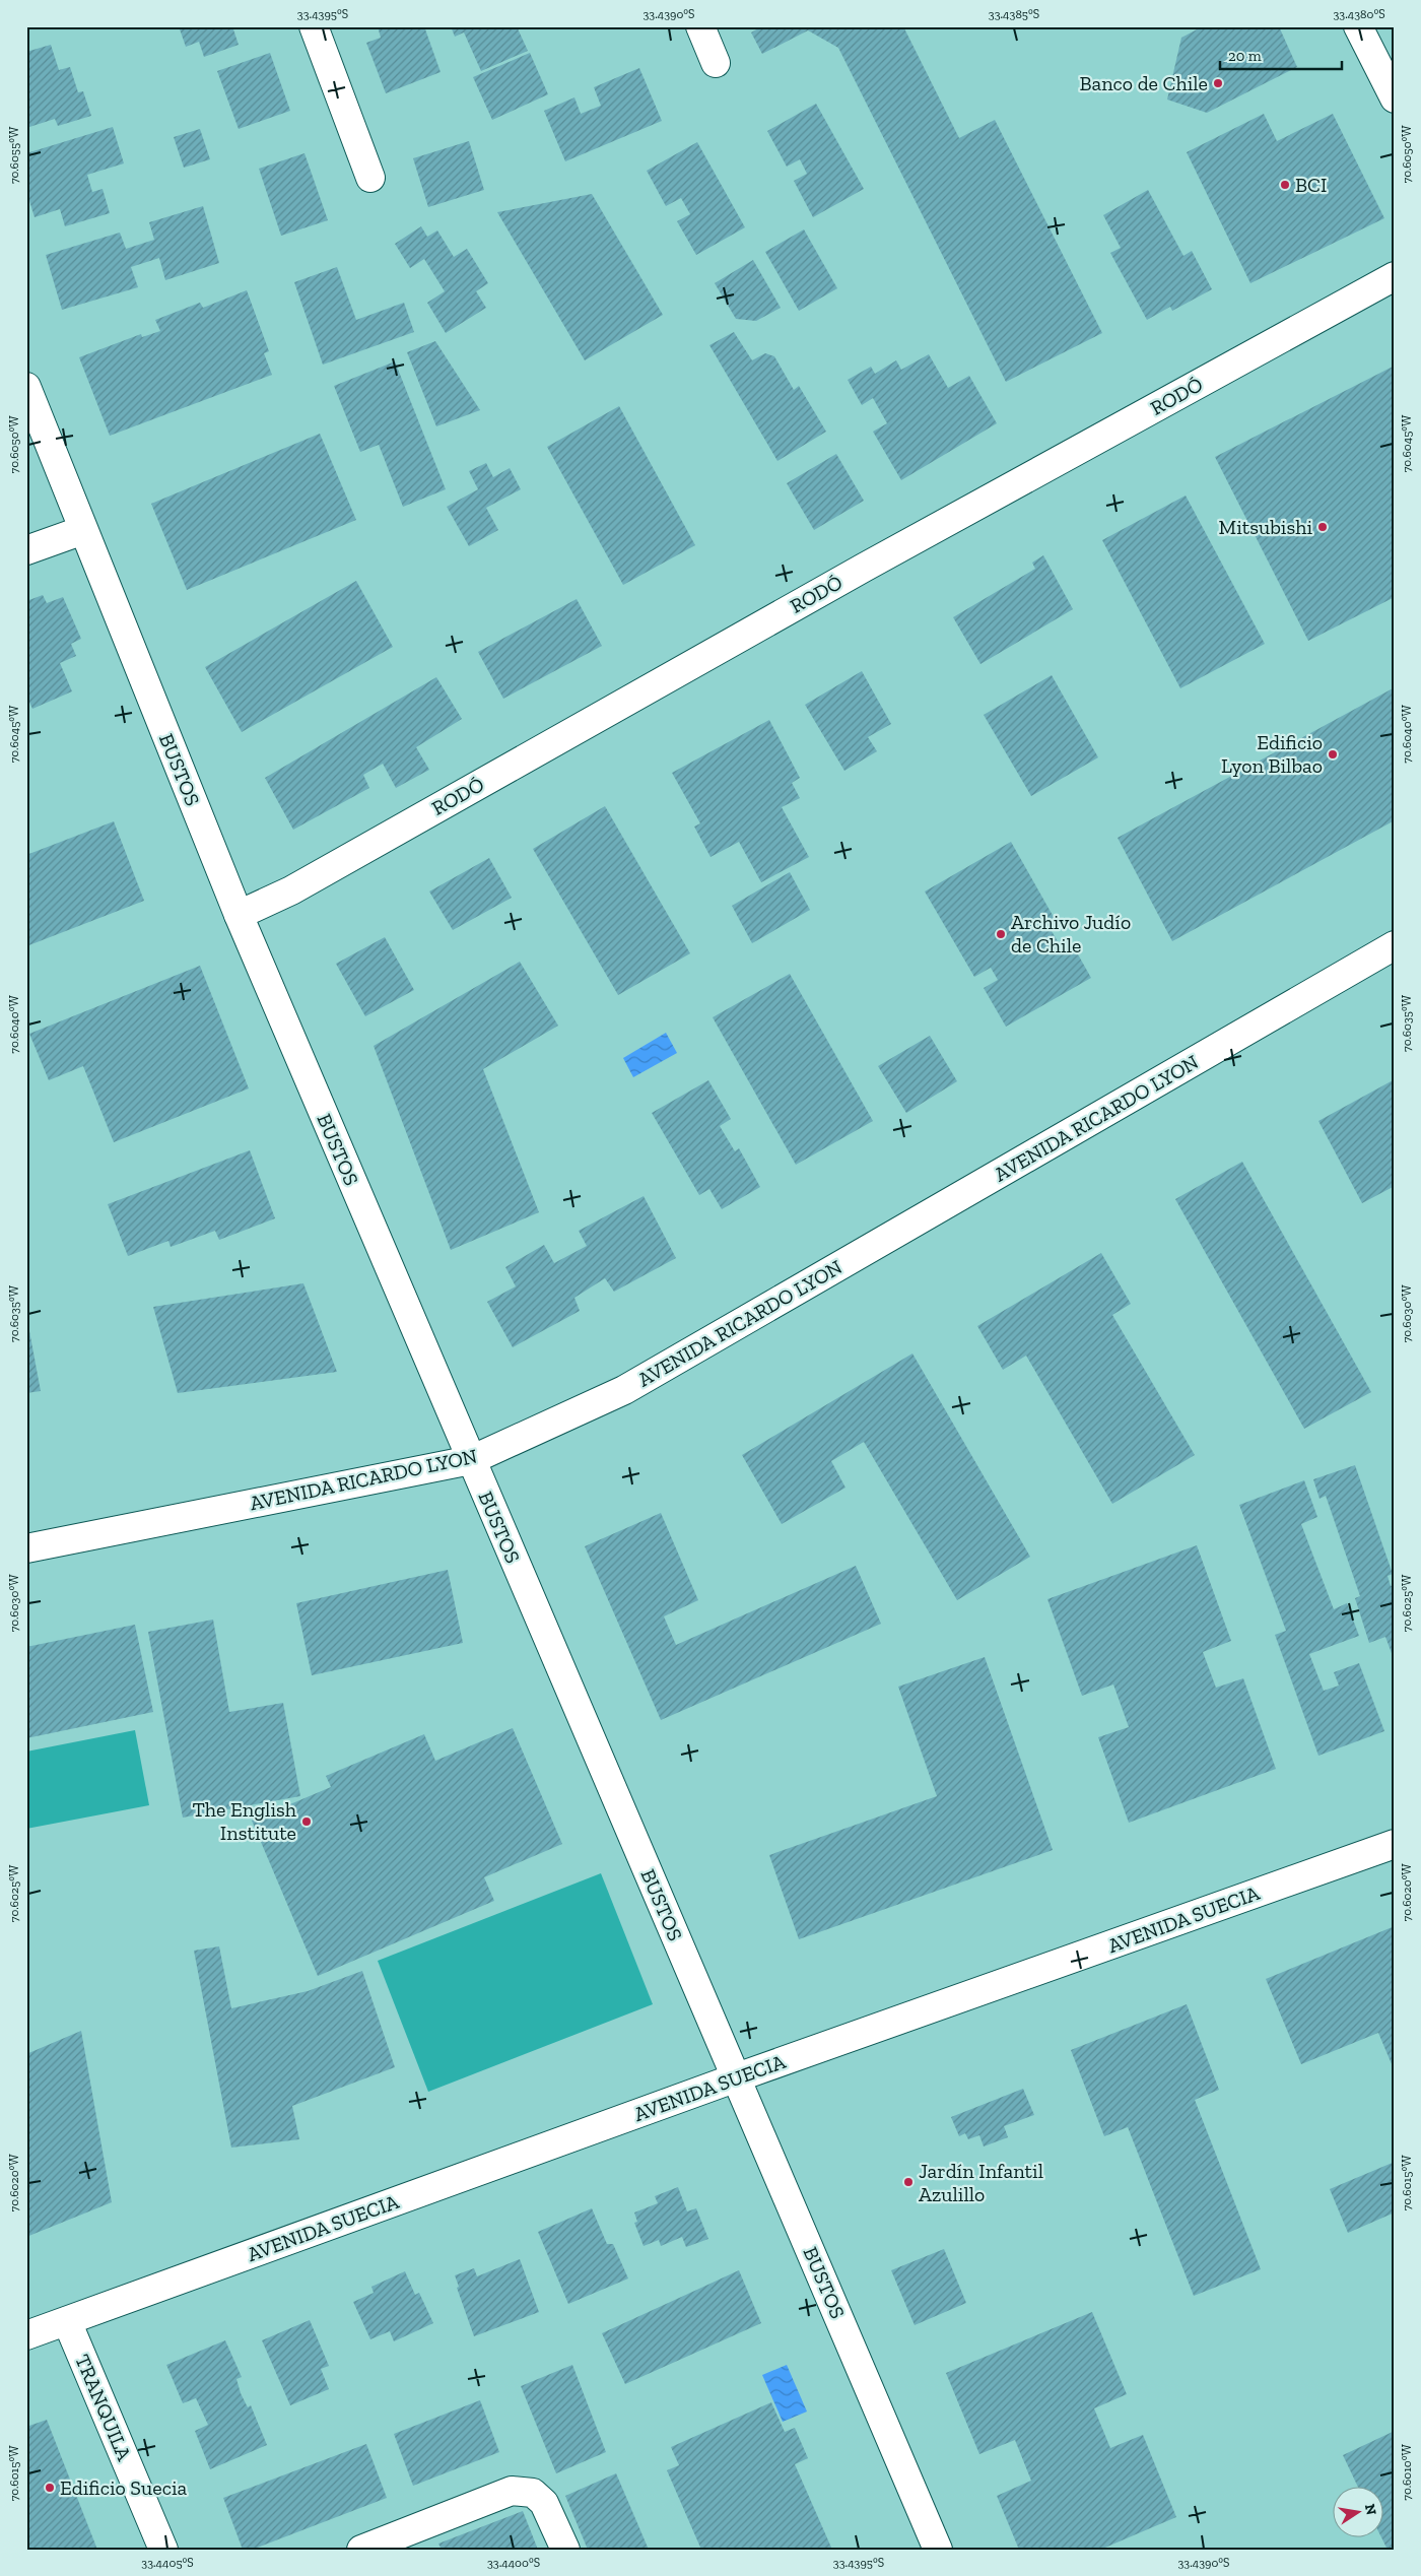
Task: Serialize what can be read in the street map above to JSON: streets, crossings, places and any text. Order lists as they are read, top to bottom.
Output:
{
  "streets": {
    "street": [
      "RODÓ",
      "BUSTOS",
      "AVENIDA RICARDO LYON",
      "AVENIDA SUECIA",
      "TRANQUILA"
    ]
  },
  "crossings": [
    ["RODÓ", "BUSTOS"],
    ["BUSTOS", "AVENIDA RICARDO LYON"],
    ["BUSTOS", "AVENIDA SUECIA"],
    ["AVENIDA SUECIA", "TRANQUILA"]
  ],
  "places": [
    "Banco de Chile",
    "BCI",
    "Mitsubishi",
    "Edificio Lyon Bilbao",
    "Archivo Judío de Chile",
    "The English Institute",
    "Jardín Infantil Azulillo",
    "Edificio Suecia"
  ],
  "scale_bar": "20 m",
  "north": "right",
  "coordinates": [
    "33.4395°S",
    "33.4390°S",
    "33.4385°S",
    "33.4380°S",
    "70.6050°W",
    "70.6055°W",
    "70.6045°W",
    "70.6040°W",
    "70.6035°W",
    "70.6030°W",
    "70.6025°W",
    "70.6020°W",
    "70.6015°W",
    "70.6010°W",
    "33.4405°S",
    "33.4400°S"
  ]
}
